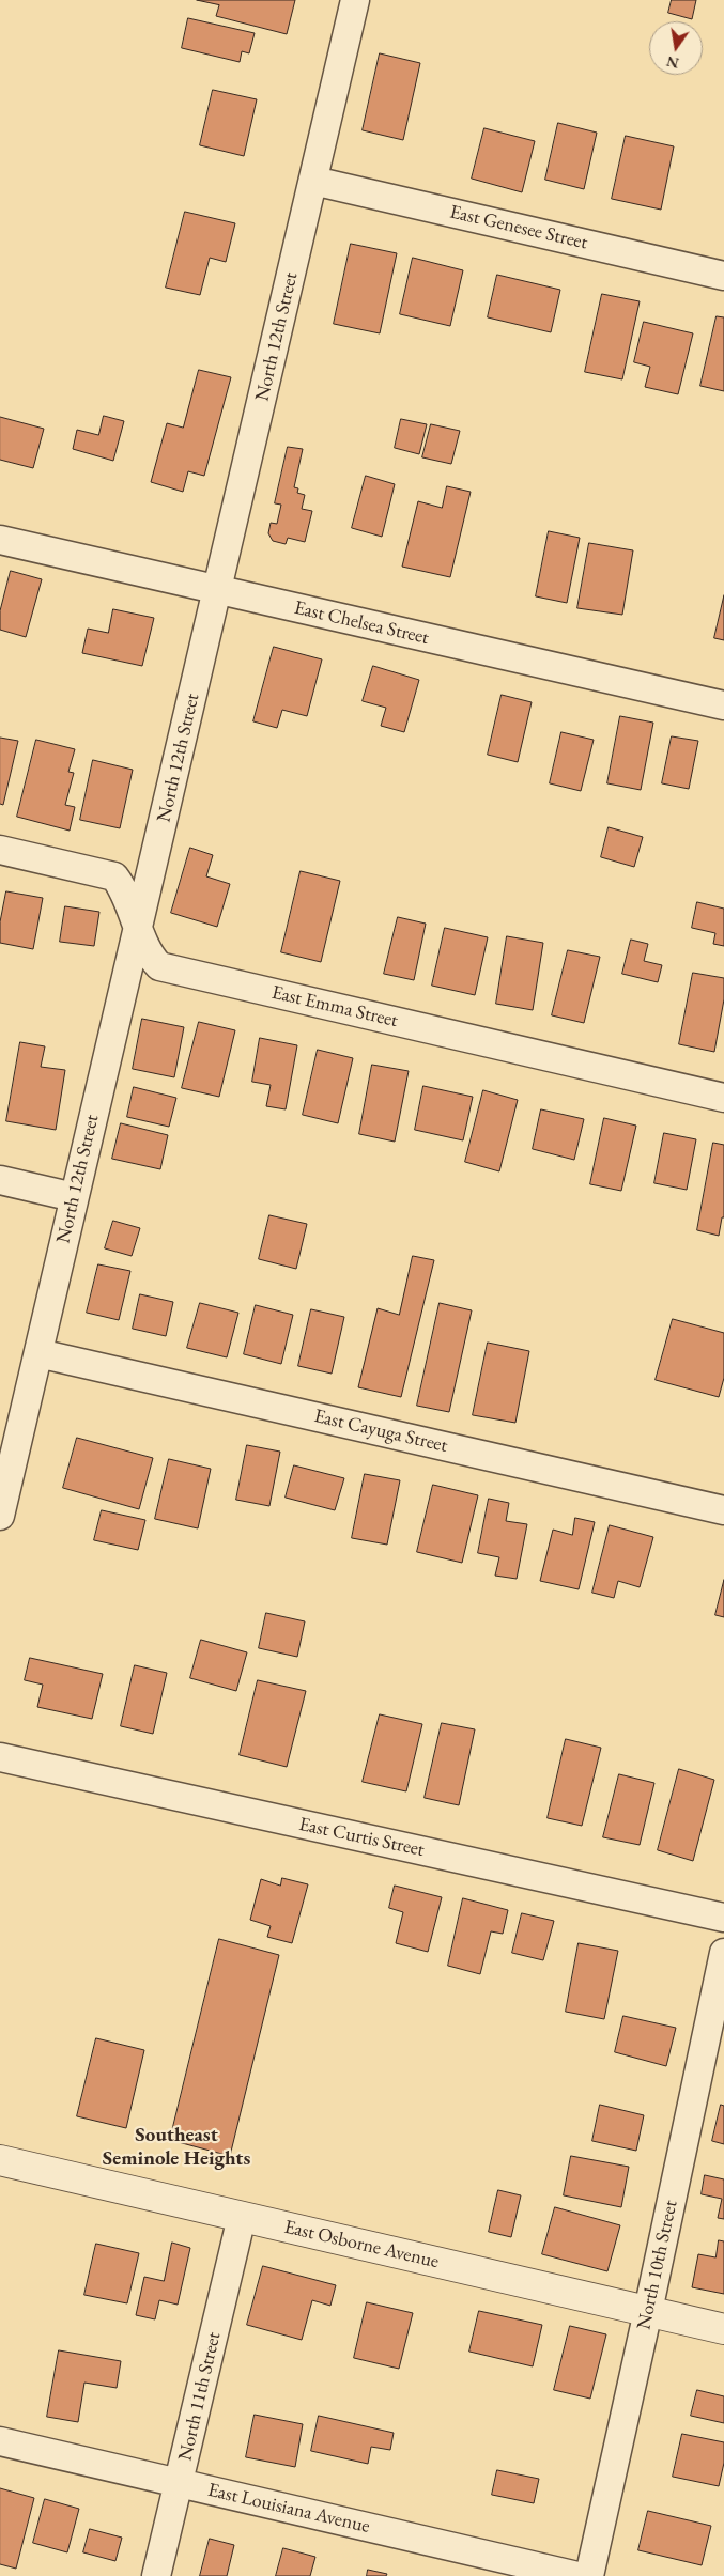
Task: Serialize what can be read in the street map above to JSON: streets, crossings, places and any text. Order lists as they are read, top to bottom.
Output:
{
  "streets": {
    "street": [
      "East Genesee Street",
      "North 12th Street",
      "East Chelsea Street",
      "East Emma Street",
      "East Cayuga Street",
      "East Curtis Street",
      "East Osborne Avenue",
      "North 10th Street",
      "North 11th Street",
      "East Louisiana Avenue"
    ]
  },
  "crossings": [
    ["East Genesee Street", "North 12th Street"],
    ["North 12th Street", "East Chelsea Street"],
    ["North 12th Street", "East Emma Street"],
    ["North 12th Street", "East Cayuga Street"],
    ["East Osborne Avenue", "North 10th Street"],
    ["East Osborne Avenue", "North 11th Street"],
    ["North 11th Street", "East Louisiana Avenue"]
  ],
  "districts": ["Southeast Seminole Heights"],
  "north": "bottom"
}
